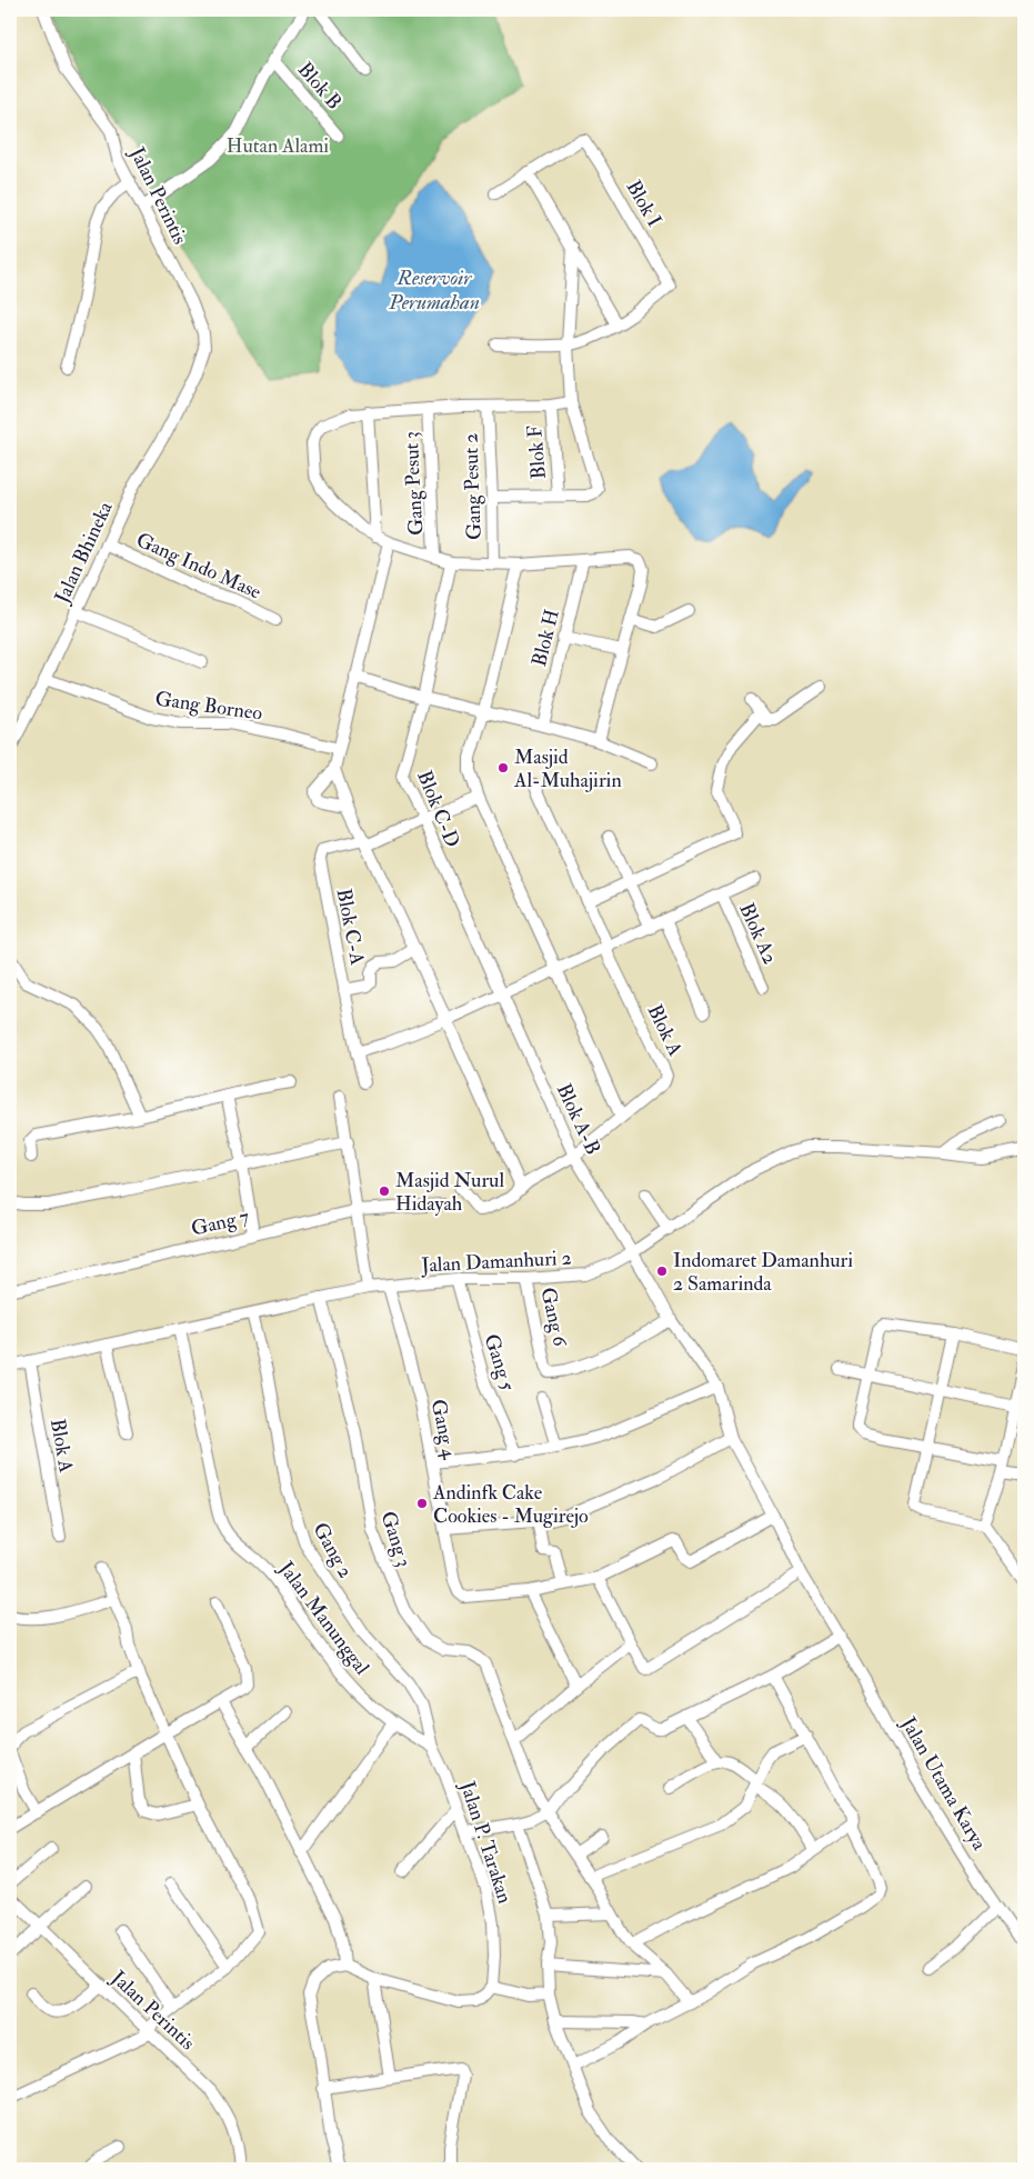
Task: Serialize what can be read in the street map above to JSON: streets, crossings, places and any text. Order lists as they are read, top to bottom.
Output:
{
  "streets": {
    "street": [
      "Blok B",
      "Jalan Perintis",
      "Blok I",
      "Blok F",
      "Gang Pesut 3",
      "Gang Pesut 2",
      "Jalan Bhineka",
      "Gang Indo Mase",
      "Blok H",
      "Gang Borneo",
      "Blok C-D",
      "Blok C-A",
      "Blok A2",
      "Blok A",
      "Blok A-B",
      "Gang 7",
      "Jalan Damanhuri 2",
      "Gang 6",
      "Gang 5",
      "Gang 4",
      "Gang 3",
      "Gang 2",
      "Jalan Manunggal",
      "Jalan Utama Karya",
      "Jalan P. Tarakan"
    ]
  },
  "crossings": [
    ["Jalan Perintis", "Jalan Bhineka"],
    ["Jalan Bhineka", "Gang Indo Mase"],
    ["Jalan Bhineka", "Gang Borneo"],
    ["Blok C-D", "Blok A-B"],
    ["Blok A", "Blok A-B"],
    ["Blok A", "Jalan Damanhuri 2"],
    ["Blok A-B", "Jalan Damanhuri 2"],
    ["Blok A-B", "Gang 6"],
    ["Blok A-B", "Jalan Utama Karya"],
    ["Jalan Damanhuri 2", "Gang 6"],
    ["Jalan Damanhuri 2", "Gang 5"],
    ["Jalan Damanhuri 2", "Gang 4"],
    ["Jalan Damanhuri 2", "Gang 3"],
    ["Jalan Damanhuri 2", "Gang 2"],
    ["Jalan Damanhuri 2", "Jalan Manunggal"],
    ["Gang 2", "Jalan Manunggal"],
    ["Gang 2", "Jalan P. Tarakan"],
    ["Jalan Manunggal", "Jalan P. Tarakan"]
  ],
  "water": ["Reservoir Perumahan"],
  "parks": ["Hutan Alami"],
  "places": [
    "Masjid Al-Muhajirin",
    "Masjid Nurul Hidayah",
    "Indomaret Damanhuri 2 Samarinda",
    "Andinfk Cake Cookies - Mugirejo"
  ]
}
